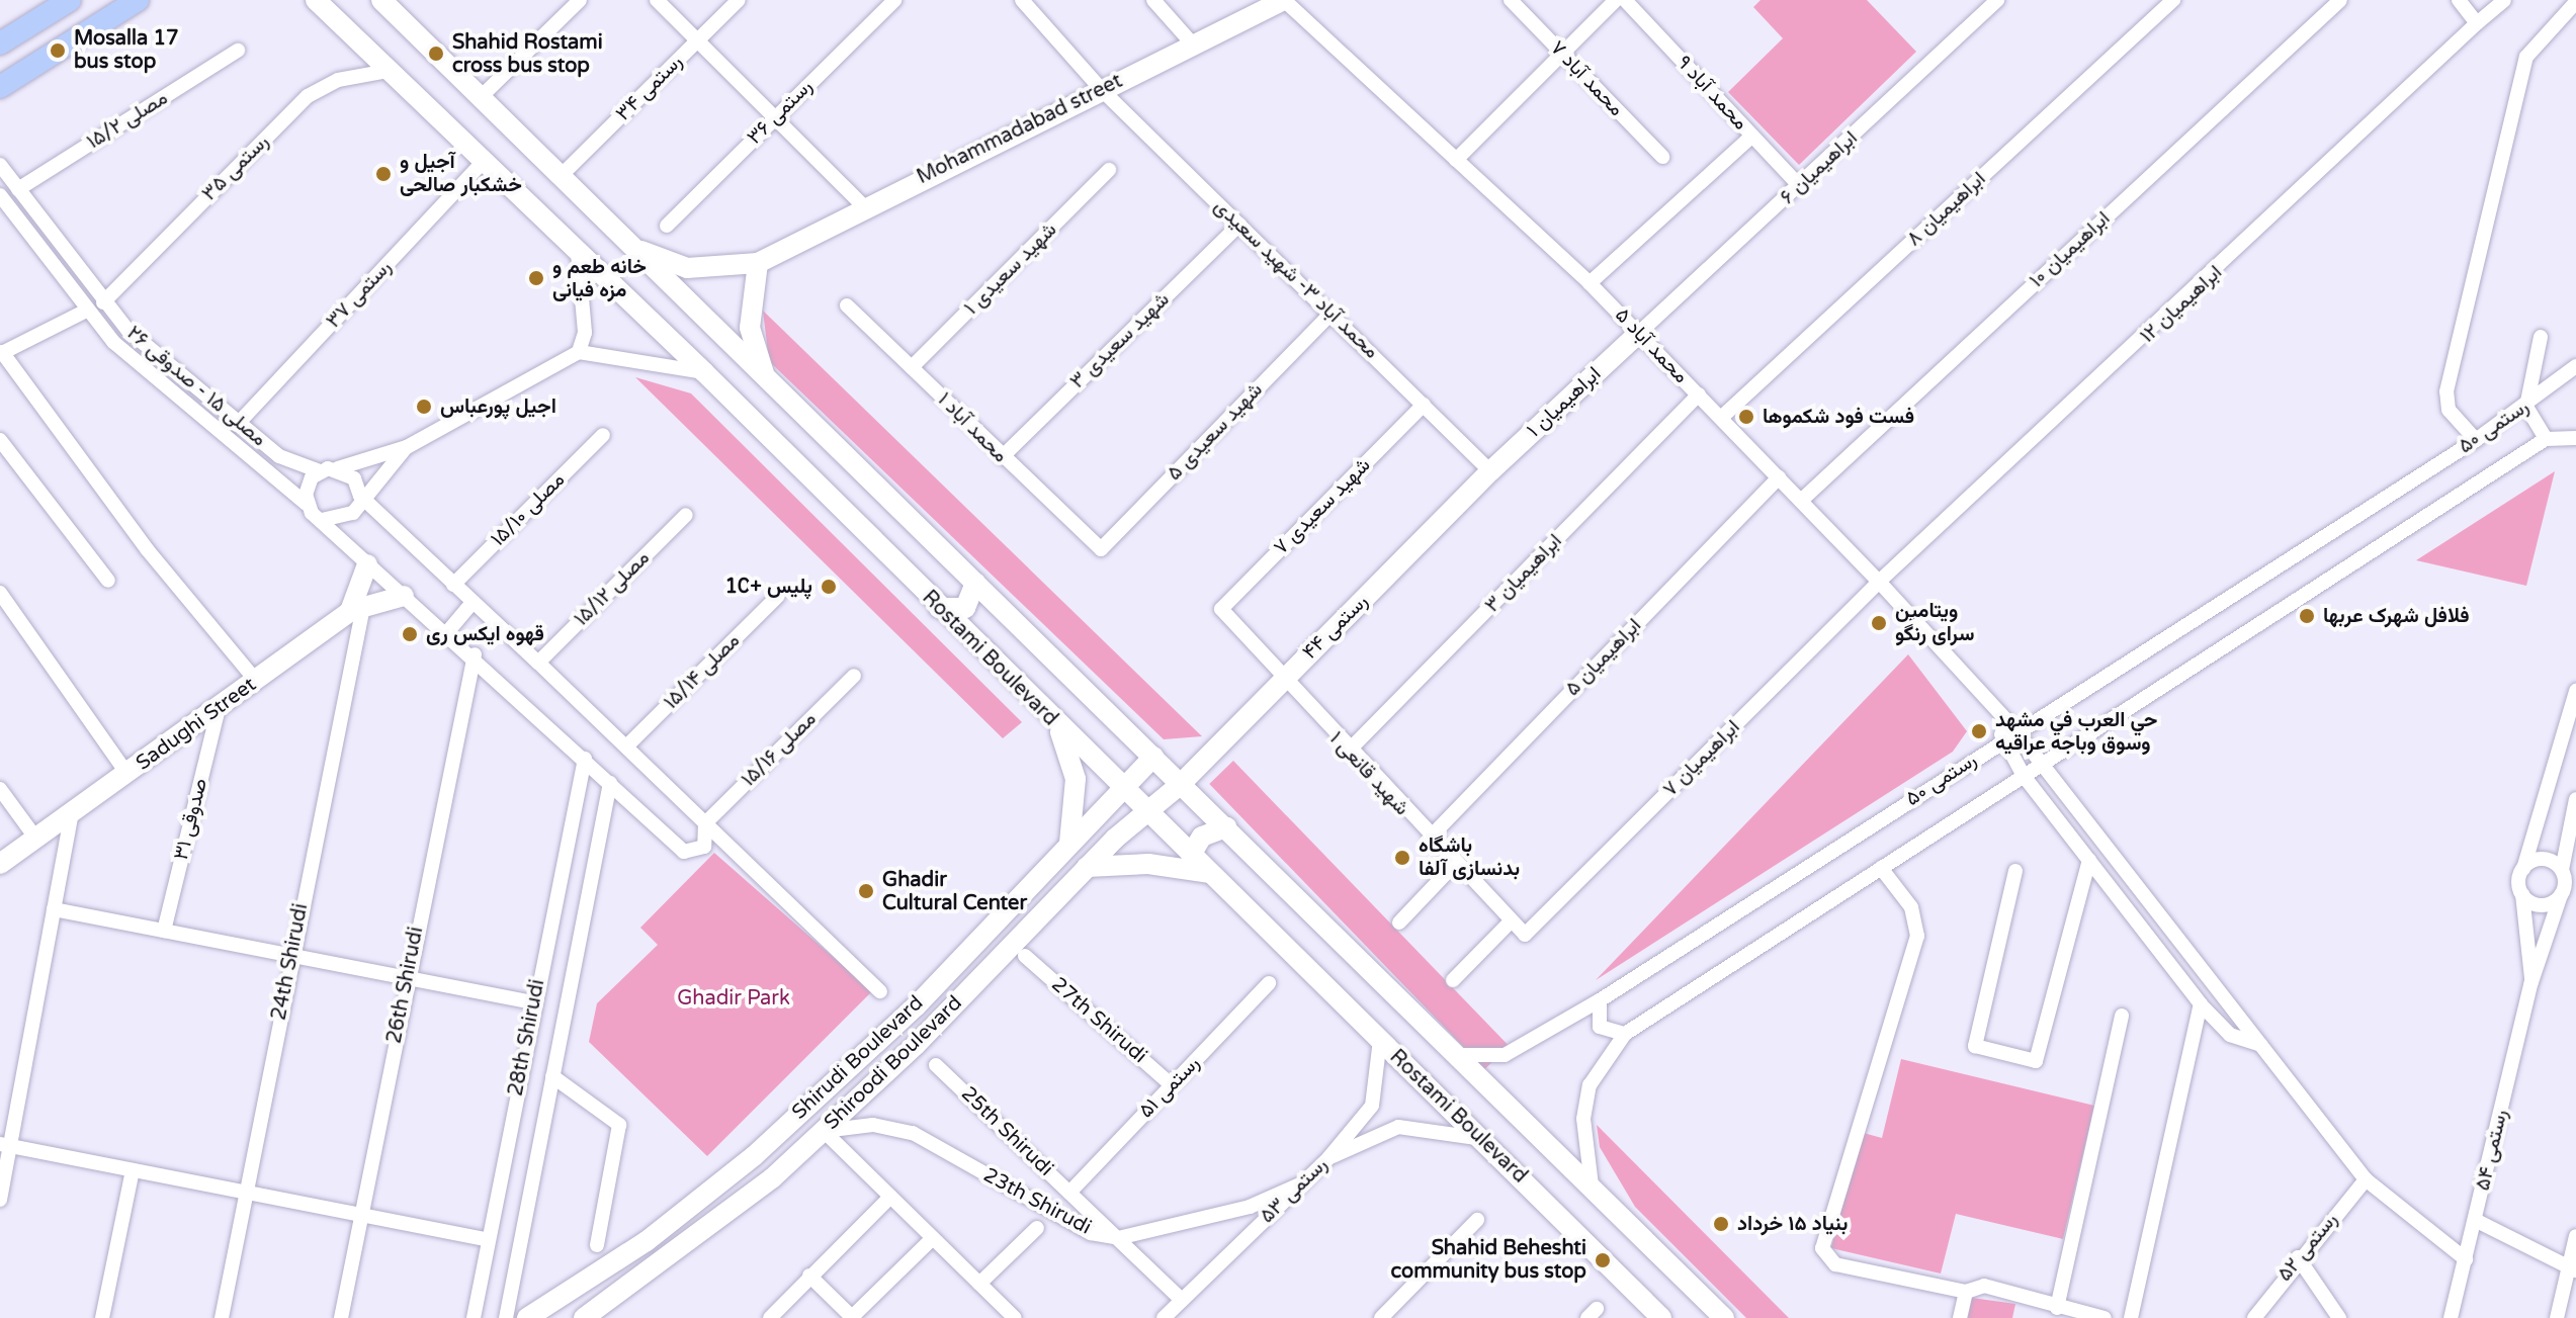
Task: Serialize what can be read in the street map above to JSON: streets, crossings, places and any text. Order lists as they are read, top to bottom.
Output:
{
  "streets": {
    "main road": [
      "Mohammadabad street",
      "ابراهیمیان ۱",
      "رستمی ۴۴",
      "Rostami Boulevard",
      "Sadughi Street",
      "Shirudi Boulevard",
      "Shiroodi Boulevard"
    ],
    "street": [
      "محمد آباد ۷",
      "رستمی ۳۴",
      "محمد آباد ۹",
      "رستمی ۳۶",
      "مصلی ۱۵/۲",
      "رستمی ۳۵",
      "ابراهیمیان ۶",
      "ابراهیمیان ۸",
      "ابراهیمیان ۱۰",
      "شهید سعیدی ۱",
      "محمد آباد ۳- شهید سعیدی",
      "رستمی ۳۷",
      "ابراهیمیان ۱۲",
      "شهید سعیدی ۳",
      "محمد آباد ۵",
      "مصلی ۱۵ - صدوقی ۲۶",
      "رستمی ۵۰",
      "محمد آباد ۱",
      "شهید سعیدی ۵",
      "شهید سعیدی ۷",
      "مصلی ۱۵/۱۰",
      "ابراهیمیان ۳",
      "مصلی ۱۵/۱۲",
      "ابراهیمیان ۵",
      "مصلی ۱۵/۱۴",
      "مصلی ۱۵/۱۶",
      "ابراهیمیان ۷",
      "شهید قانعی ۱",
      "صدوقی ۳۱",
      "24th Shirudi",
      "26th Shirudi",
      "27th Shirudi",
      "28th Shirudi",
      "رستمی ۵۱",
      "25th Shirudi",
      "رستمی ۵۴",
      "رستمی ۵۳",
      "23th Shirudi",
      "رستمی ۵۲"
    ]
  },
  "crossings": [
    ["محمد آباد ۹", "ابراهیمیان ۶"],
    ["مصلی ۱۵/۲", "مصلی ۱۵ - صدوقی ۲۶"],
    ["Mohammadabad street", "محمد آباد ۳- شهید سعیدی"],
    ["Mohammadabad street", "محمد آباد ۵"],
    ["رستمی ۳۵", "مصلی ۱۵ - صدوقی ۲۶"],
    ["رستمی ۳۵", "Rostami Boulevard"],
    ["ابراهیمیان ۶", "محمد آباد ۵"],
    ["ابراهیمیان ۶", "ابراهیمیان ۱"],
    ["ابراهیمیان ۸", "محمد آباد ۵"],
    ["ابراهیمیان ۱۰", "محمد آباد ۵"],
    ["شهید سعیدی ۱", "محمد آباد ۱"],
    ["محمد آباد ۳- شهید سعیدی", "شهید سعیدی ۳"],
    ["محمد آباد ۳- شهید سعیدی", "ابراهیمیان ۱"],
    ["محمد آباد ۳- شهید سعیدی", "شهید سعیدی ۵"],
    ["محمد آباد ۳- شهید سعیدی", "شهید سعیدی ۷"],
    ["محمد آباد ۳- شهید سعیدی", "رستمی ۴۴"],
    ["رستمی ۳۷", "مصلی ۱۵ - صدوقی ۲۶"],
    ["رستمی ۳۷", "Rostami Boulevard"],
    ["ابراهیمیان ۱۲", "محمد آباد ۵"],
    ["ابراهیمیان ۱۲", "ابراهیمیان ۷"],
    ["شهید سعیدی ۳", "محمد آباد ۱"],
    ["محمد آباد ۵", "ابراهیمیان ۱"],
    ["محمد آباد ۵", "رستمی ۵۰"],
    ["محمد آباد ۵", "ابراهیمیان ۳"],
    ["محمد آباد ۵", "ابراهیمیان ۵"],
    ["محمد آباد ۵", "ابراهیمیان ۷"],
    ["محمد آباد ۵", "رستمی ۵۴"],
    ["محمد آباد ۵", "رستمی ۵۲"],
    ["ابراهیمیان ۱", "رستمی ۴۴"],
    ["محمد آباد ۱", "شهید سعیدی ۵"],
    ["شهید سعیدی ۷", "شهید قانعی ۱"],
    ["ابراهیمیان ۳", "شهید قانعی ۱"],
    ["رستمی ۴۴", "شهید قانعی ۱"],
    ["رستمی ۴۴", "Shiroodi Boulevard"],
    ["ابراهیمیان ۵", "شهید قانعی ۱"],
    ["Rostami Boulevard", "Shirudi Boulevard"],
    ["Rostami Boulevard", "Shiroodi Boulevard"],
    ["Rostami Boulevard", "رستمی ۵۳"],
    ["Sadughi Street", "صدوقی ۳۱"],
    ["Sadughi Street", "24th Shirudi"],
    ["مصلی ۱۵/۱۶", "28th Shirudi"],
    ["ابراهیمیان ۷", "شهید قانعی ۱"],
    ["27th Shirudi", "رستمی ۵۱"],
    ["Shiroodi Boulevard", "23th Shirudi"],
    ["رستمی ۵۱", "25th Shirudi"],
    ["25th Shirudi", "رستمی ۵۳"],
    ["25th Shirudi", "23th Shirudi"],
    ["رستمی ۵۳", "23th Shirudi"]
  ],
  "parks": ["Ghadir Park"],
  "places": [
    "Mosalla 17 bus stop",
    "Shahid Rostami cross bus stop",
    "آجیل و خشکبار صالحی",
    "خانه طعم و مزه فیانی",
    "اجیل پورعباس",
    "فست فود شکموها",
    "پلیس +10",
    "فلافل شهرک عربها",
    "ویتامین سرای رنگو",
    "قهوه ایکس ری",
    "حي العرب في مشهد وسوق وباجه عراقيه",
    "باشگاه بدنسازی آلفا",
    "Ghadir Cultural Center",
    "بنیاد ۱۵ خرداد",
    "Shahid Beheshti community bus stop"
  ]
}
